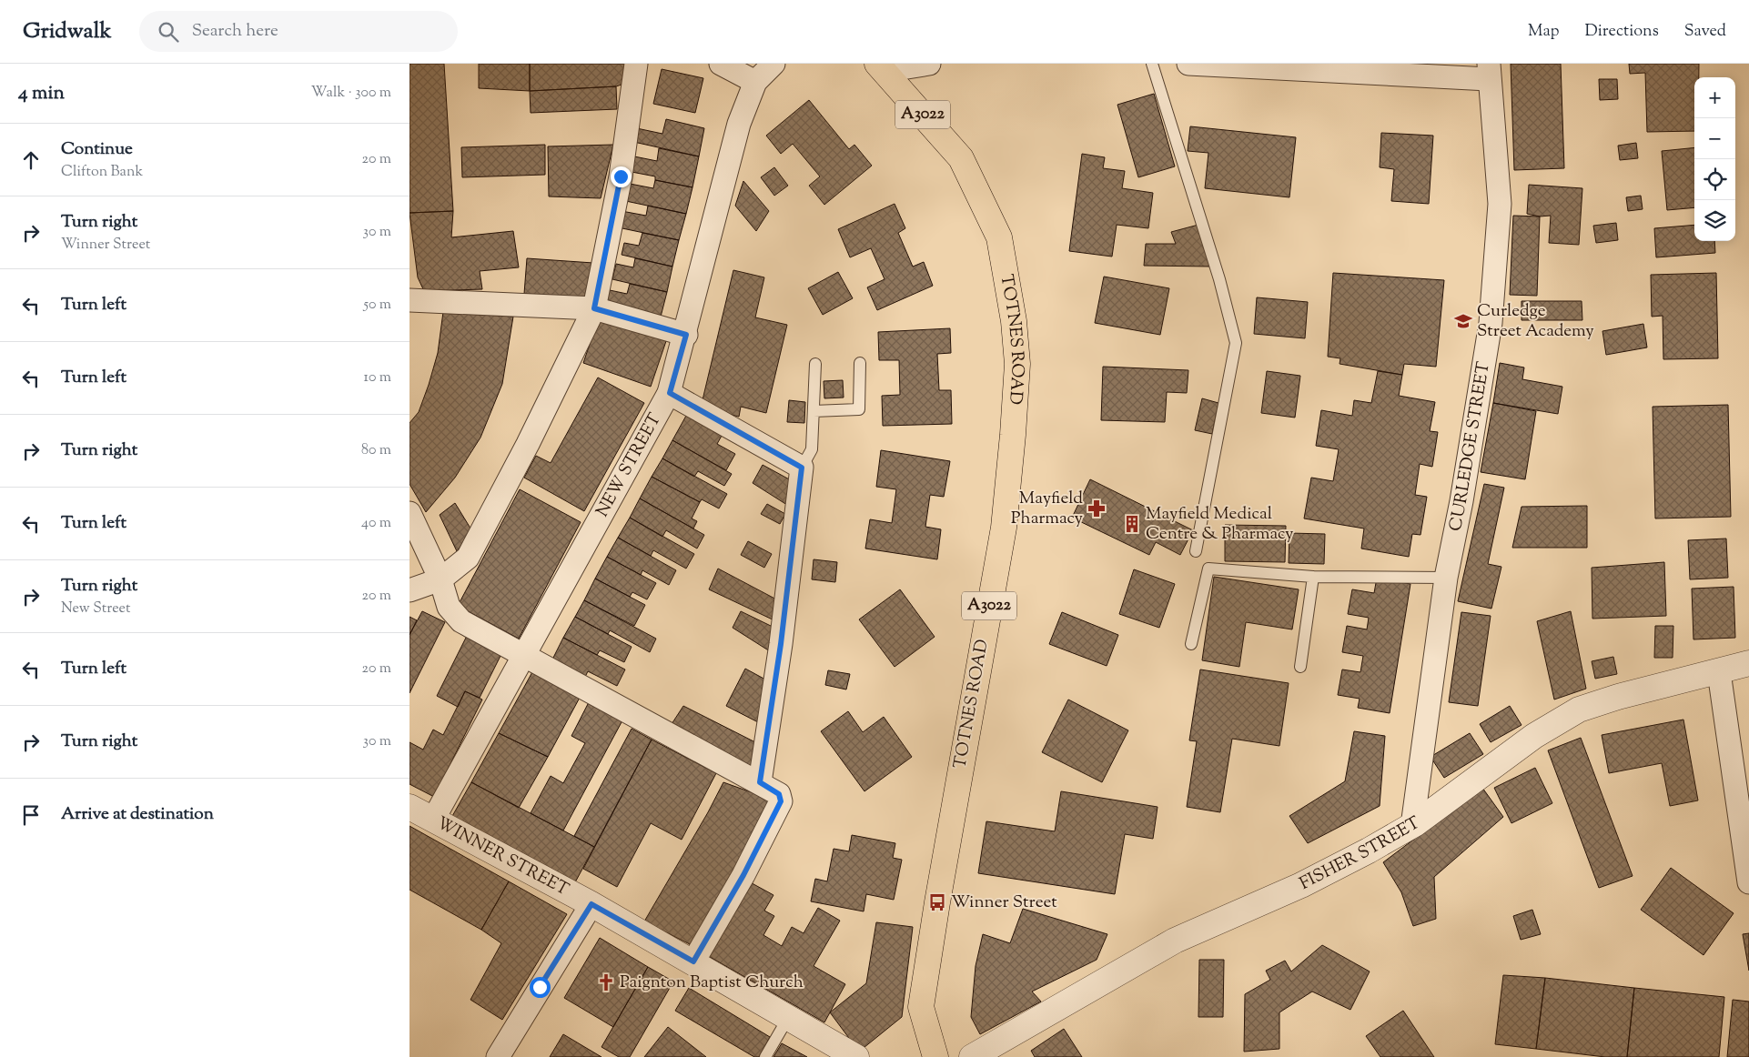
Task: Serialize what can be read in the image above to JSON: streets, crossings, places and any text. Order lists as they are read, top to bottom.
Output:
{
  "streets": {
    "main road": ["A3022", "TOTNES ROAD"],
    "street": [
      "CURLEDGE STREET",
      "NEW STREET",
      "FISHER STREET",
      "WINNER STREET"
    ]
  },
  "crossings": [
    ["CURLEDGE STREET", "FISHER STREET"],
    ["NEW STREET", "WINNER STREET"]
  ],
  "places": {
    "school or university": ["Curledge Street Academy"],
    "pharmacy": ["Mayfield Pharmacy"],
    "building": ["Mayfield Medical Centre & Pharmacy"],
    "bus stop": ["Winner Street"],
    "church": ["Paignton Baptist Church"]
  },
  "page": {
    "header": "Gridwalk",
    "search": "Search here",
    "nav": ["Map", "Directions", "Saved"],
    "heading": ["4 min", "Walk · 300 m"],
    "map_buttons": ["+", "−"],
    "list": [
      ["Continue", "Clifton Bank", "20 m"],
      ["Turn right", "Winner Street", "30 m"],
      ["Turn left", "50 m"],
      ["Turn left", "10 m"],
      ["Turn right", "80 m"],
      ["Turn left", "40 m"],
      ["Turn right", "New Street", "20 m"],
      ["Turn left", "20 m"],
      ["Turn right", "30 m"],
      "Arrive at destination"
    ]
  }
}
